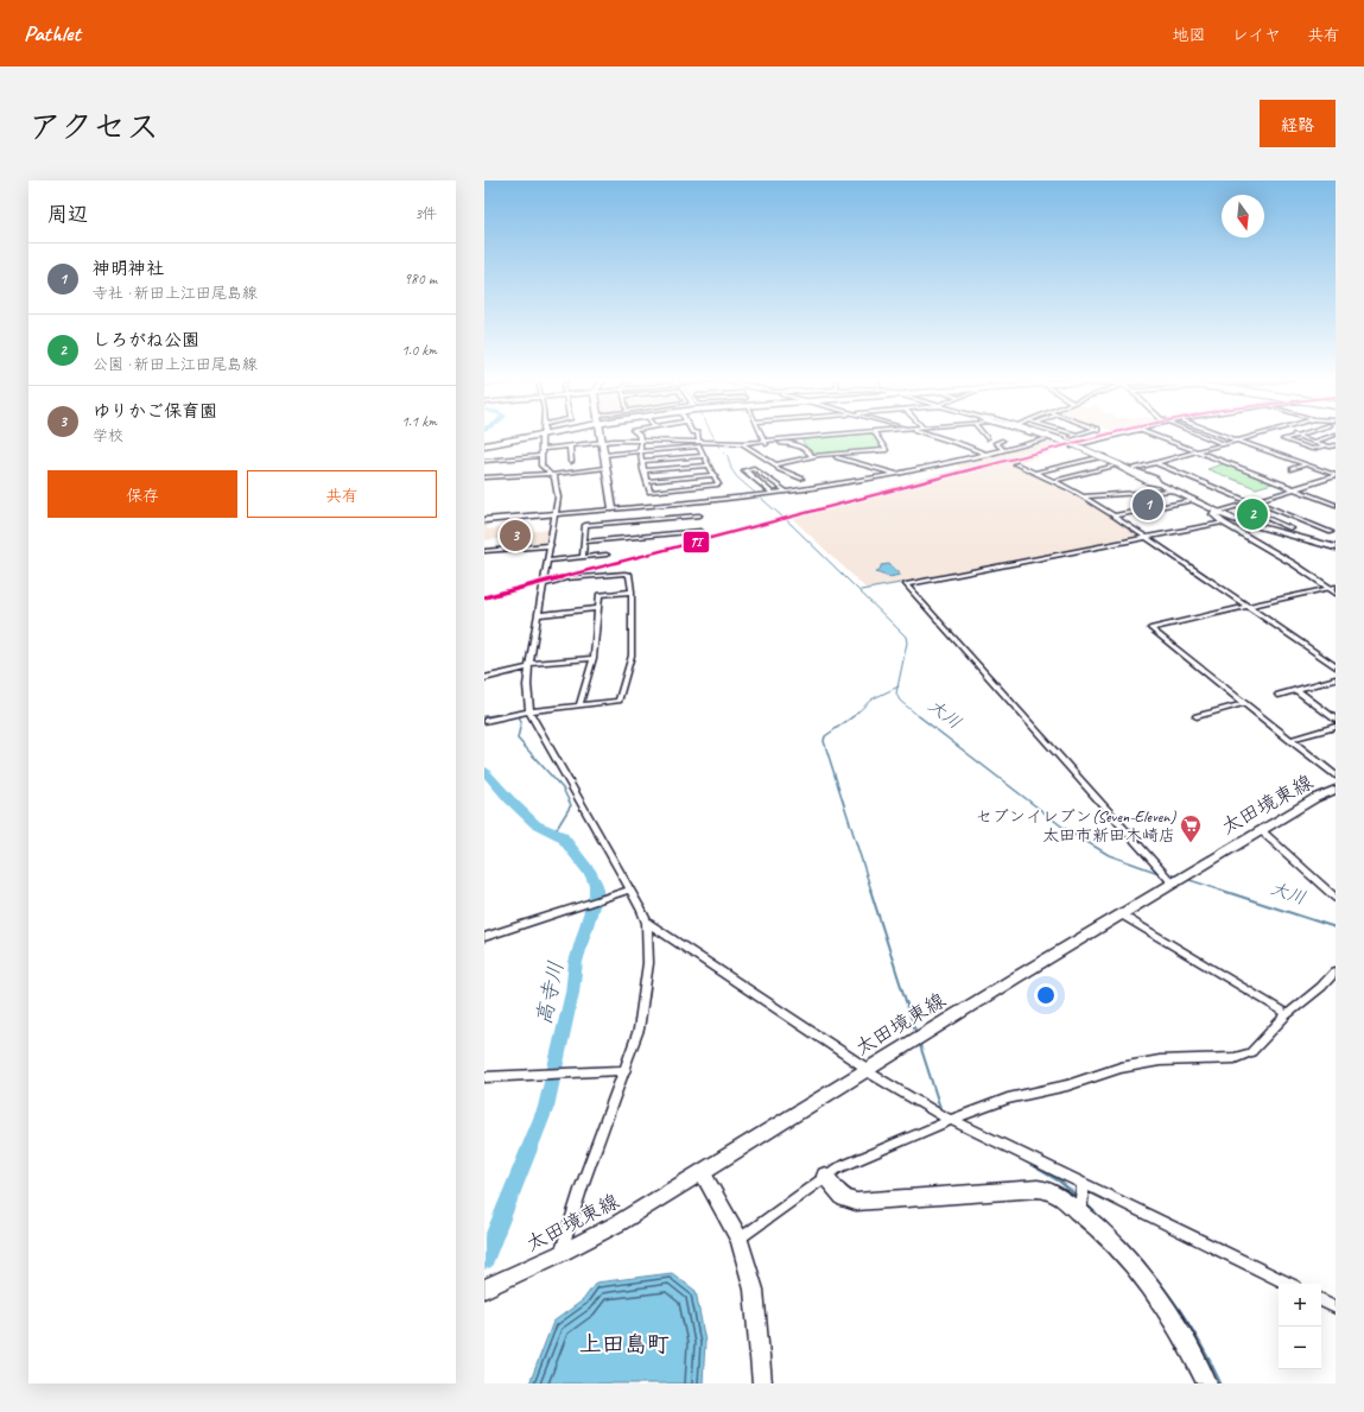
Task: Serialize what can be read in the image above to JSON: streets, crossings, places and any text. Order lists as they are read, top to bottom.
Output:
{
  "streets": {
    "street": ["太田境東線"]
  },
  "districts": ["上田島町"],
  "water": ["大川", "高寺川"],
  "places": {
    "supermarket": ["セブンイレブン(Seven-Eleven) 太田市新田木崎店"]
  },
  "lines": ["transit line TI"],
  "north": "bottom",
  "page": {
    "header": "Pathlet",
    "nav": ["地図", "レイヤ", "共有"],
    "title": "アクセス",
    "buttons": [
      "経路",
      ["保存", "共有"]
    ],
    "heading": ["周辺", "3件"],
    "list": [
      {
        "mark": "1",
        "name": "神明神社",
        "note": "寺社 · 新田上江田尾島線",
        "value": "980 m"
      },
      {
        "mark": "2",
        "name": "しろがね公園",
        "note": "公園 · 新田上江田尾島線",
        "value": "1.0 km"
      },
      {
        "mark": "3",
        "name": "ゆりかご保育園",
        "note": "学校",
        "value": "1.1 km"
      }
    ],
    "pins": ["1", "2", "3"],
    "map_buttons": ["+", "−"]
  }
}
